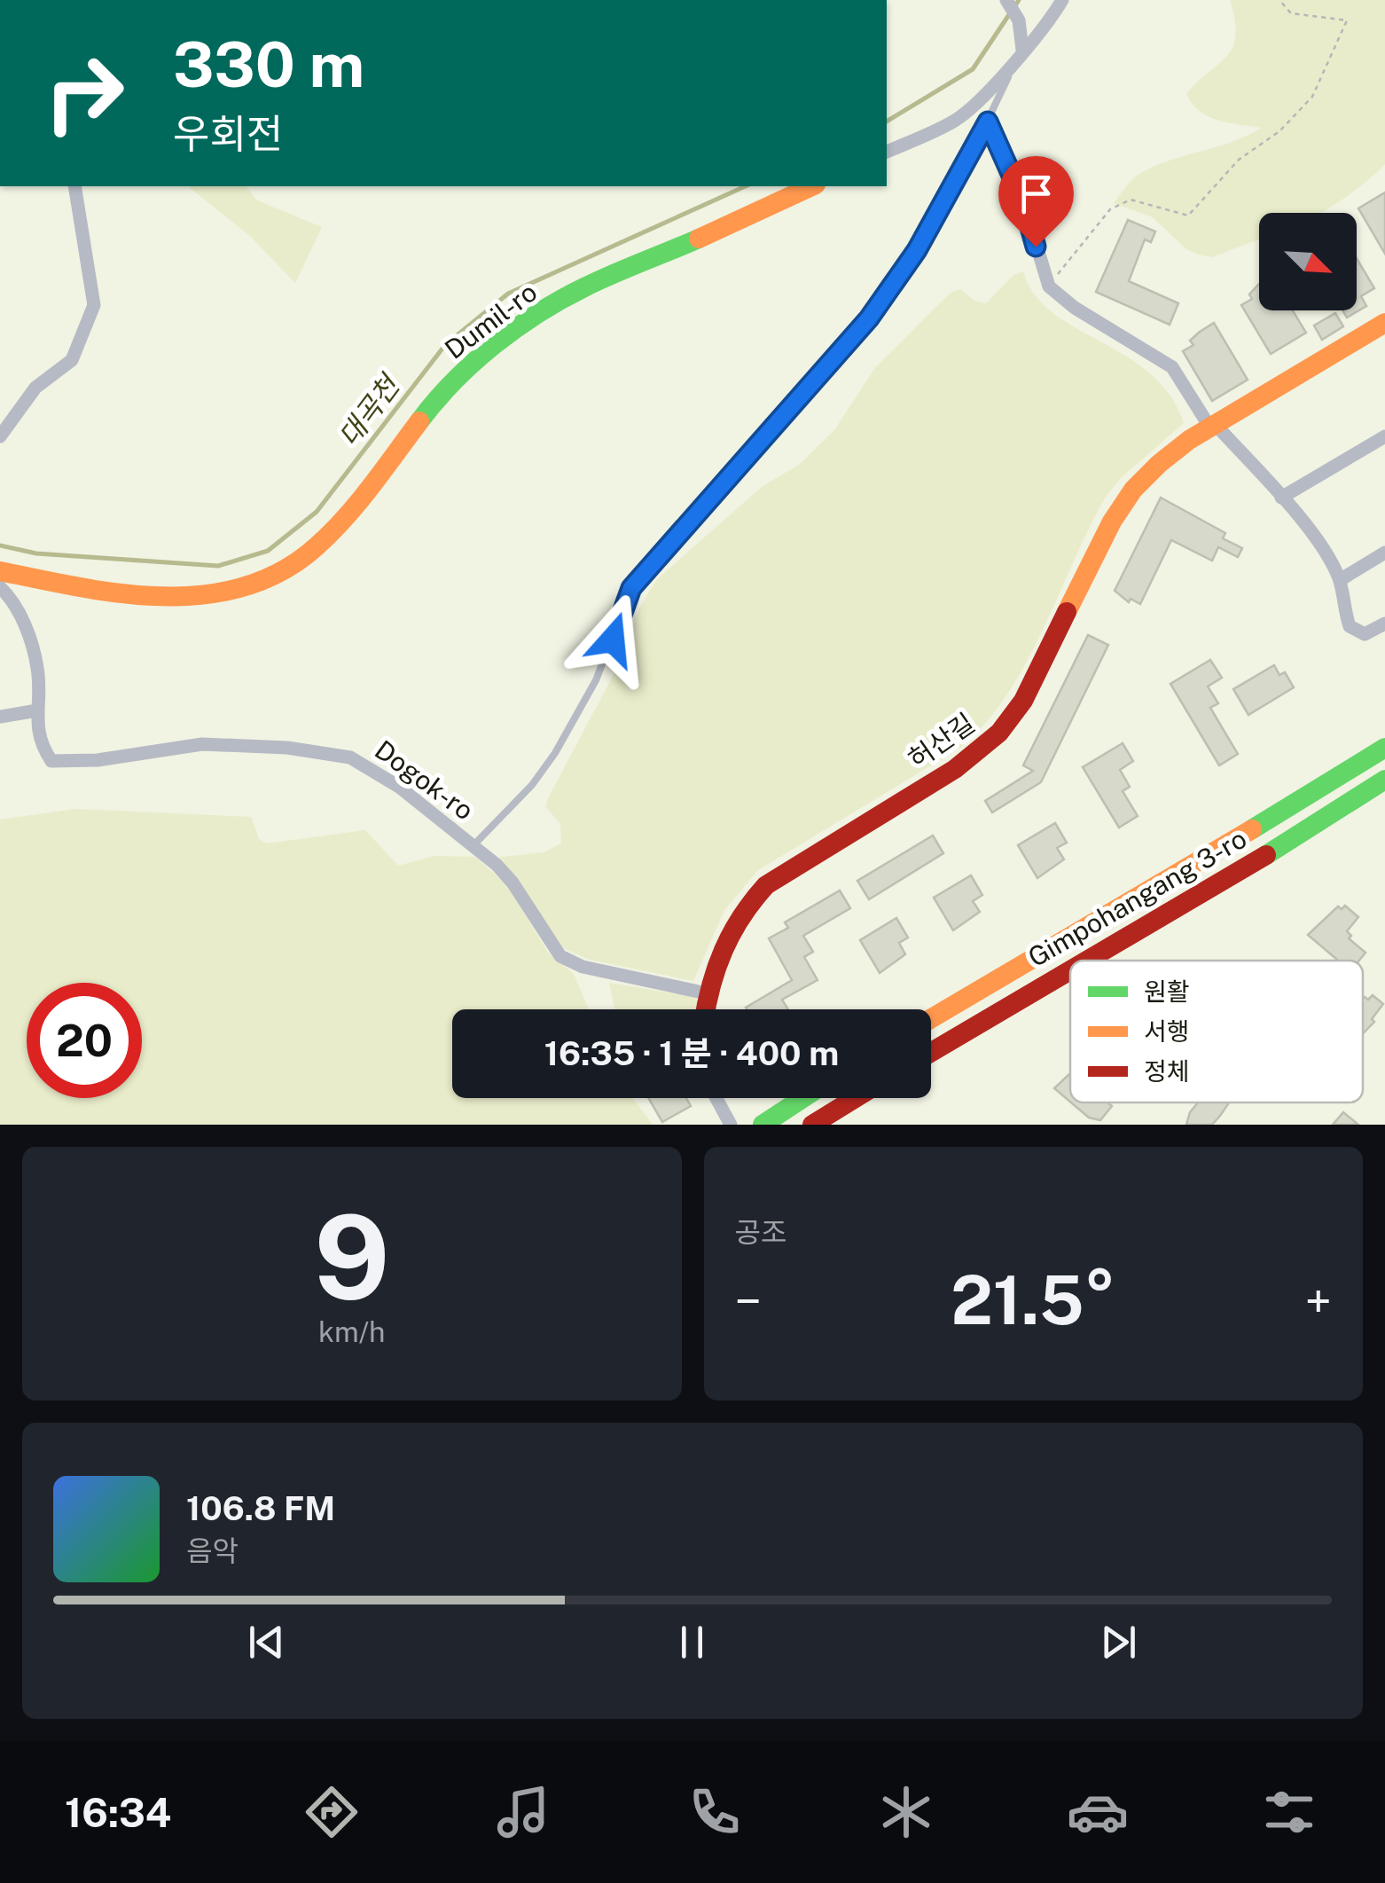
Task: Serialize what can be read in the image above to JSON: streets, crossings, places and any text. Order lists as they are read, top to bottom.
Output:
{
  "streets": {
    "street": [
      "Dumil-ro",
      "허산길",
      "Dogok-ro",
      "Gimpohangang 3-ro"
    ]
  },
  "water": ["대곡천"],
  "legend": ["원활", "서행", "정체"],
  "north": "bottom right",
  "page": {
    "turn": ["330 m", "우회전"],
    "limit": "20",
    "trip": "16:35 · 1 분 · 400 m",
    "tile": [
      ["9", "km/h"],
      "공조"
    ],
    "heat": ["−", "21.5°", "+"],
    "song": ["106.8 FM", "음악"],
    "tabs": "16:34"
  }
}
